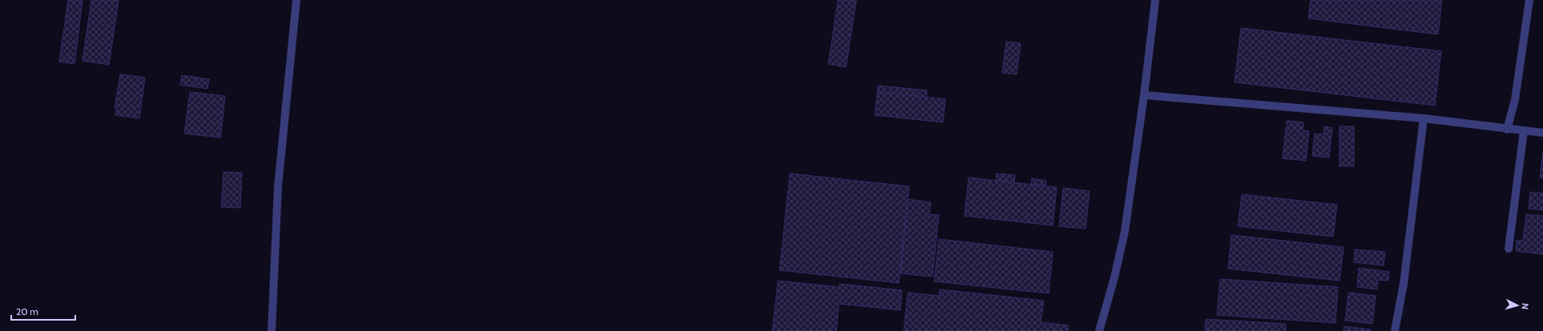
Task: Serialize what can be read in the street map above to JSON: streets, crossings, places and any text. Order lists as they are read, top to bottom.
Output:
{
  "scale_bar": "20 m",
  "north": "right"
}
